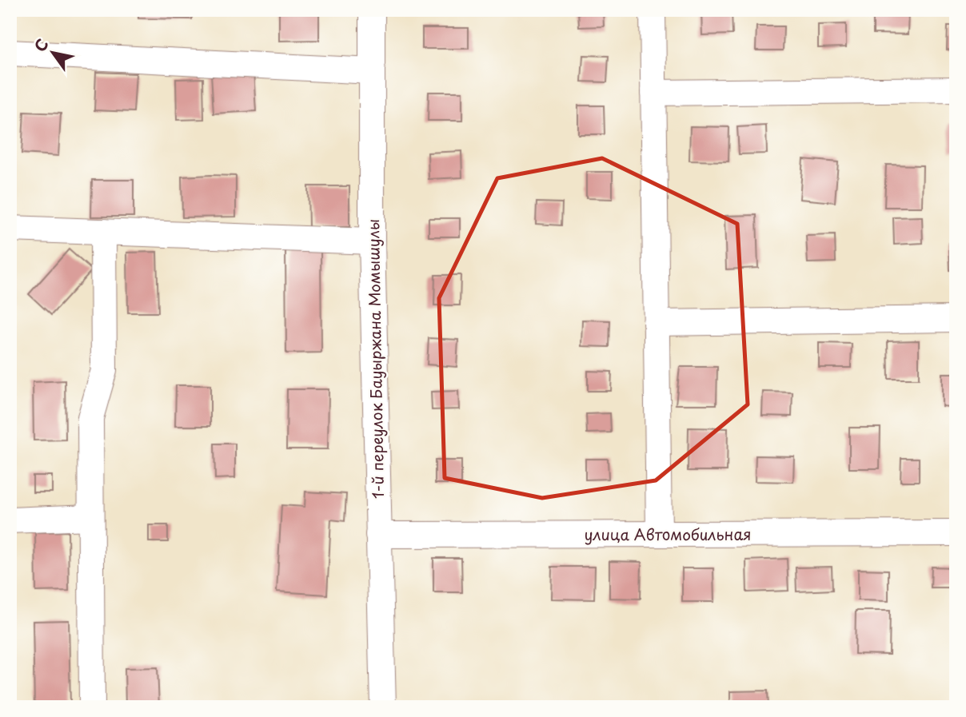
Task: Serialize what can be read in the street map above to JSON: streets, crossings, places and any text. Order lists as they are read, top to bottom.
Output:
{
  "streets": {
    "street": ["1-й переулок Бауыржана Момышулы", "улица Автомобильная"]
  },
  "crossings": [
    ["1-й переулок Бауыржана Момышулы", "улица Автомобильная"]
  ],
  "north": "top left"
}
